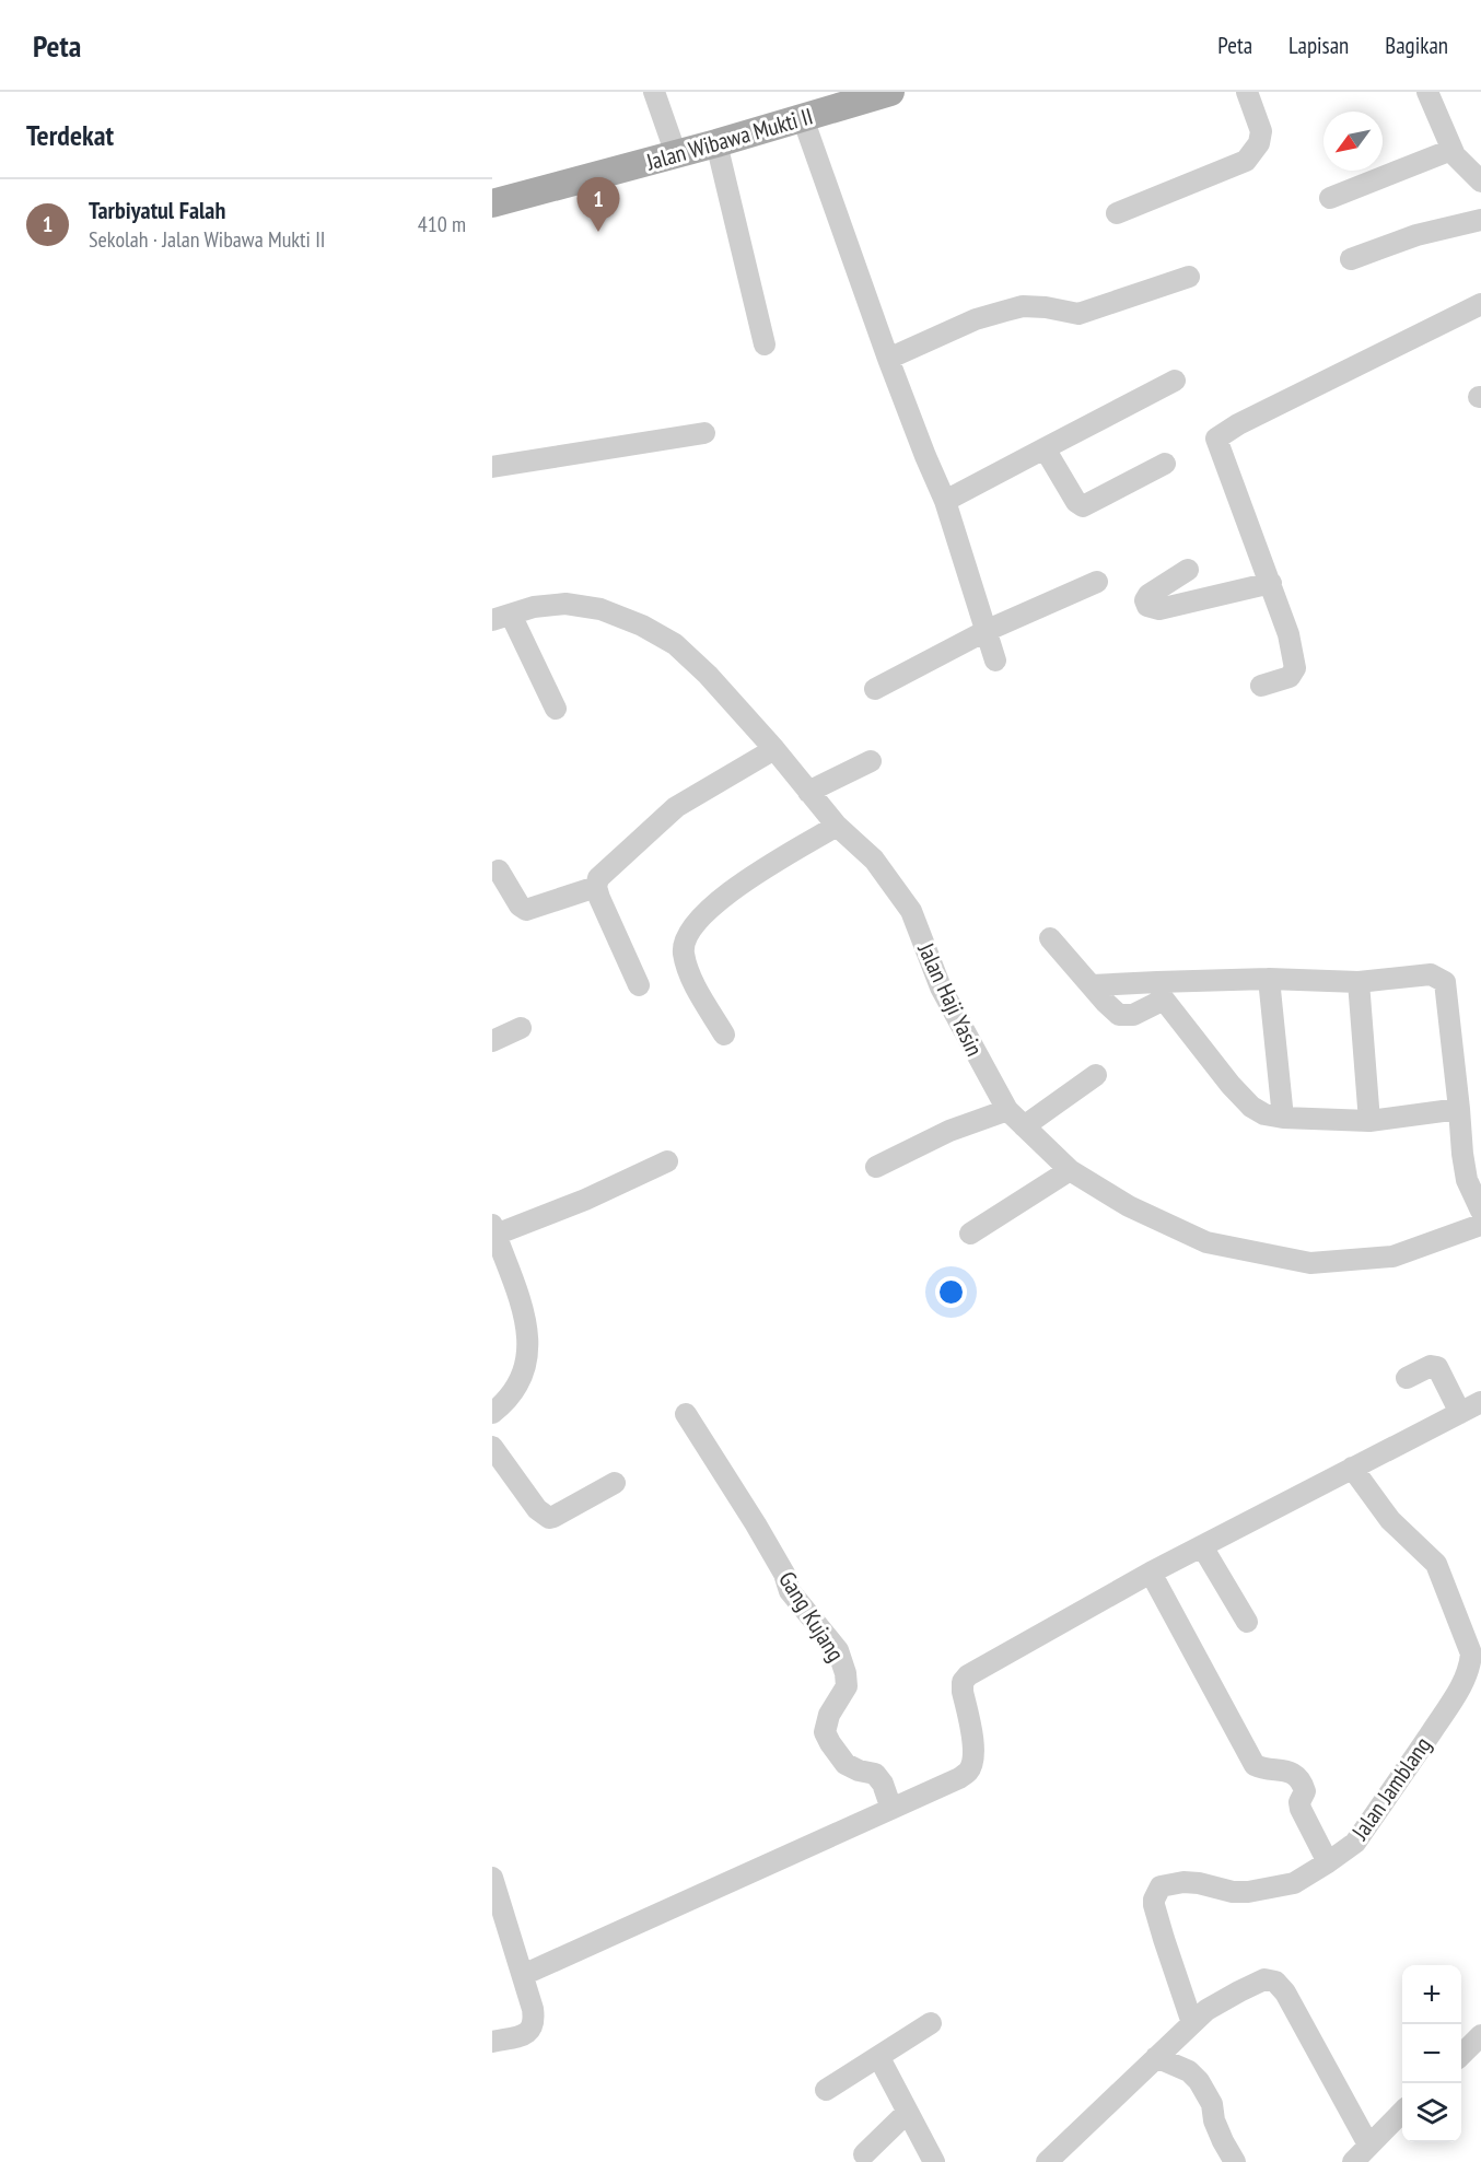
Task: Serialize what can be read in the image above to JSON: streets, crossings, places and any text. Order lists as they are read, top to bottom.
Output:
{
  "streets": {
    "main road": ["Jalan Wibawa Mukti II"],
    "street": ["Jalan Haji Yasin", "Gang Kujang", "Jalan Jamblang"]
  },
  "north": "bottom left",
  "page": {
    "header": "Peta",
    "nav": ["Peta", "Lapisan", "Bagikan"],
    "heading": "Terdekat",
    "list": [
      {
        "mark": "1",
        "name": "Tarbiyatul Falah",
        "note": "Sekolah · Jalan Wibawa Mukti II",
        "value": "410 m"
      }
    ],
    "pins": "1",
    "map_buttons": ["+", "−"]
  }
}
